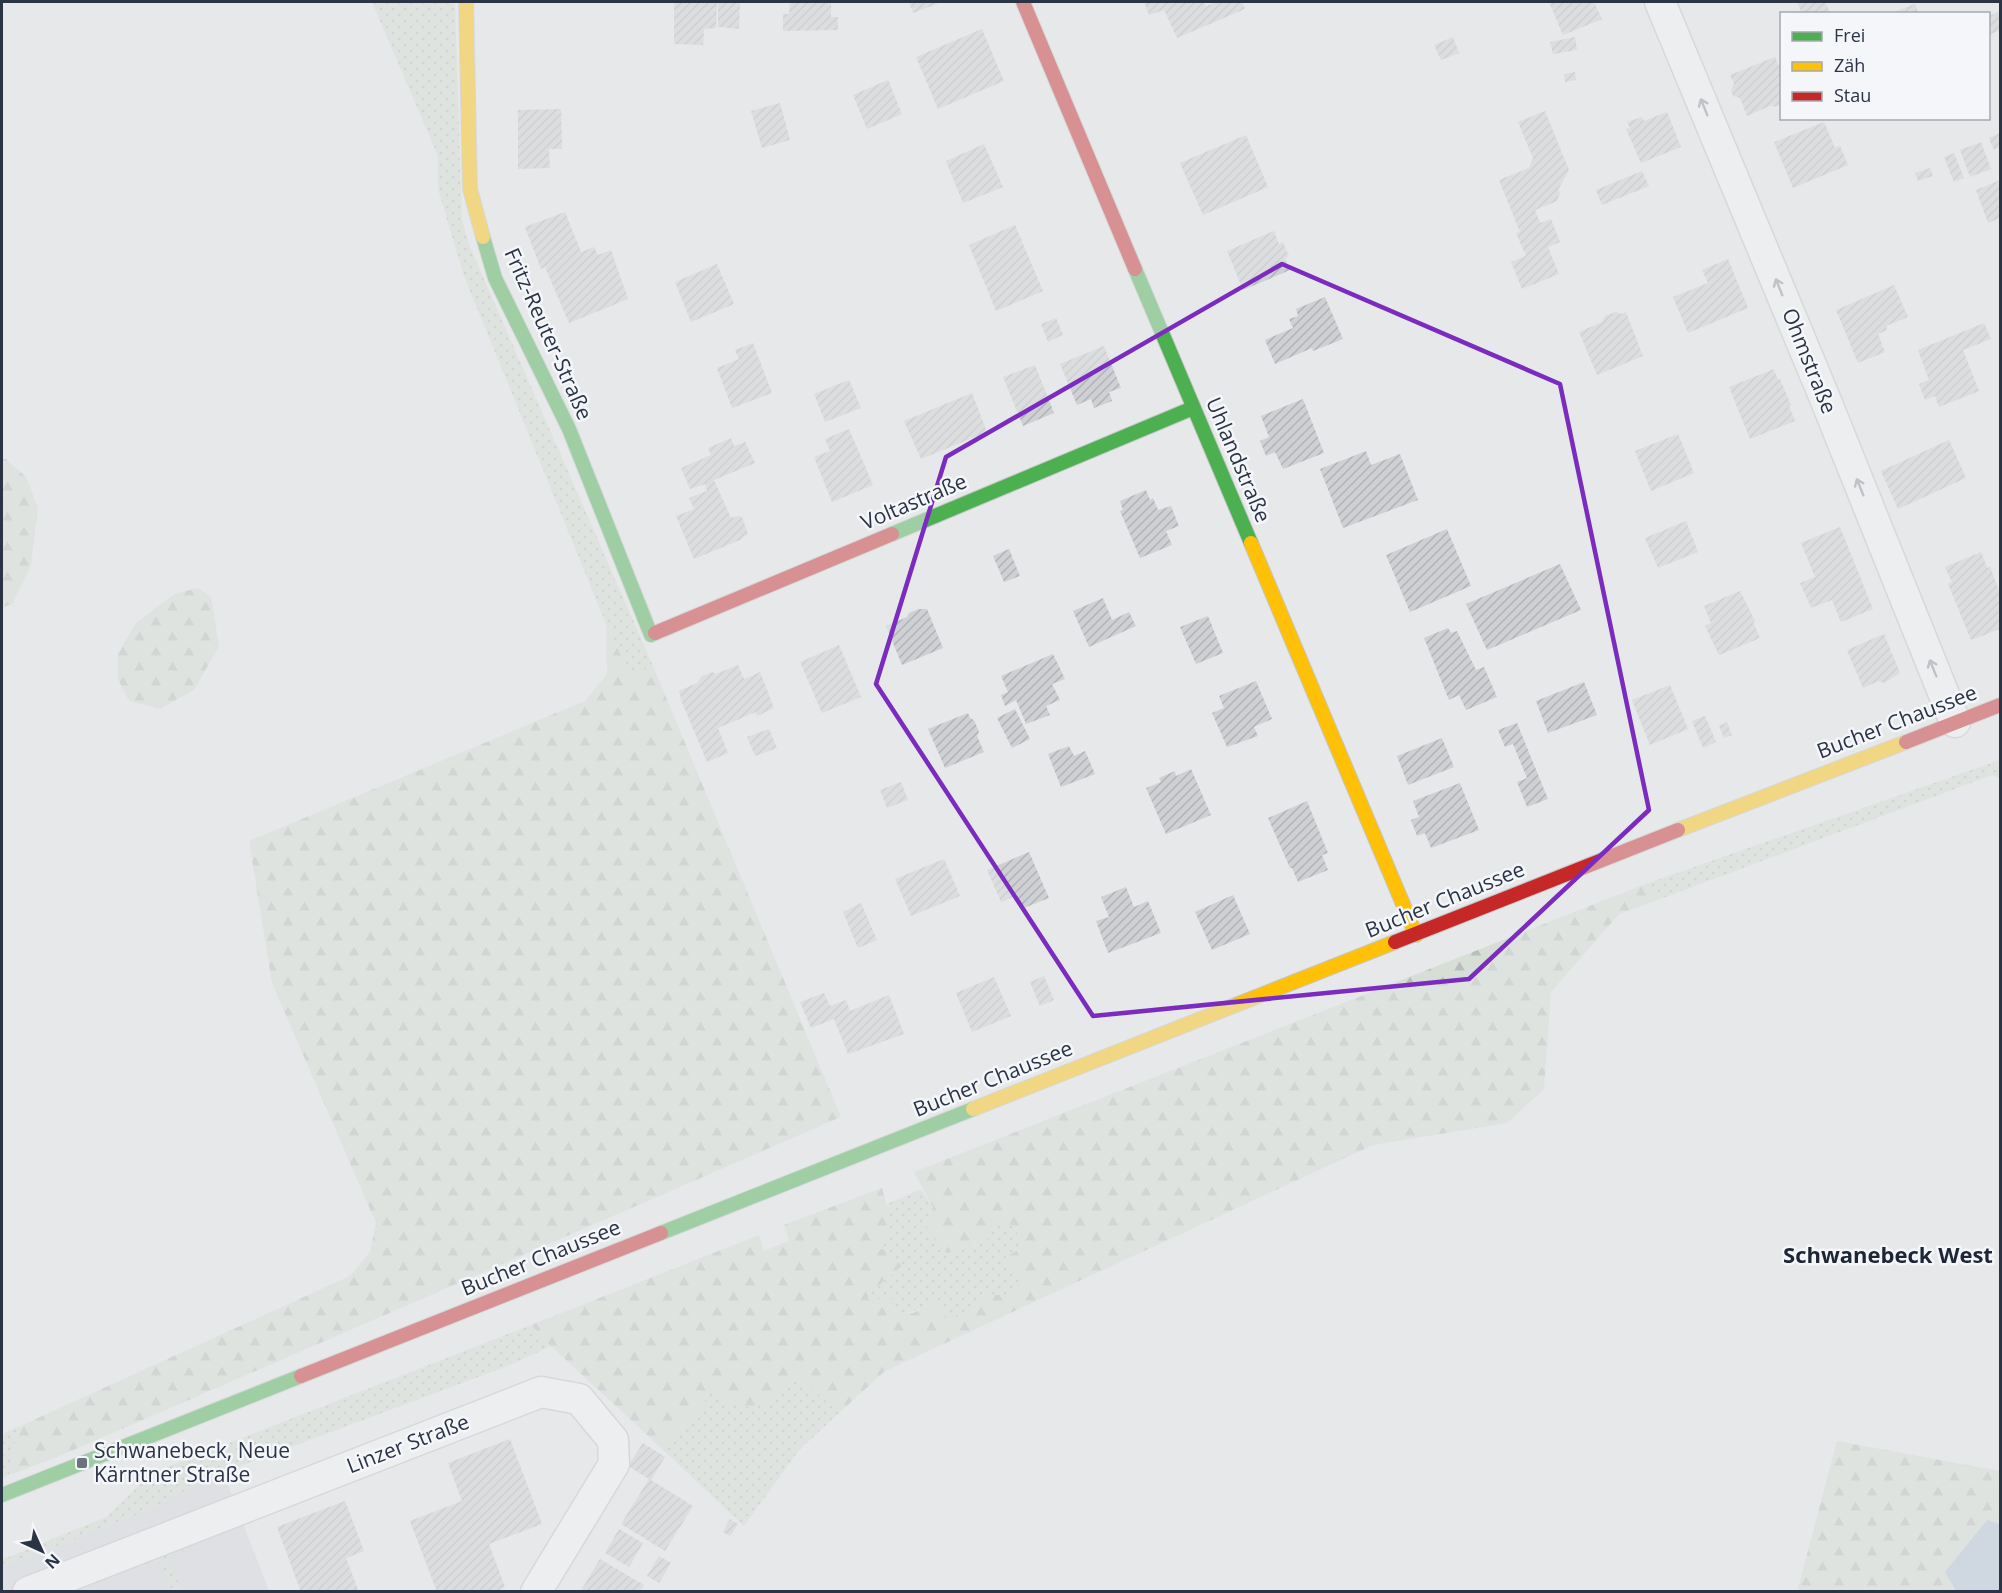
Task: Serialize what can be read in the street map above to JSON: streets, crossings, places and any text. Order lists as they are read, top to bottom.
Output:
{
  "streets": {
    "street": [
      "Fritz-Reuter-Straße",
      "Ohmstraße",
      "Uhlandstraße",
      "Voltastraße",
      "Bucher Chaussee",
      "Linzer Straße"
    ]
  },
  "crossings": [
    ["Fritz-Reuter-Straße", "Voltastraße"],
    ["Ohmstraße", "Bucher Chaussee"],
    ["Uhlandstraße", "Voltastraße"],
    ["Uhlandstraße", "Bucher Chaussee"]
  ],
  "one_way": ["Ohmstraße"],
  "districts": ["Schwanebeck West"],
  "places": {
    "transit": ["Schwanebeck, Neue Kärntner Straße"]
  },
  "legend": ["Frei", "Zäh", "Stau"],
  "north": "bottom right"
}
